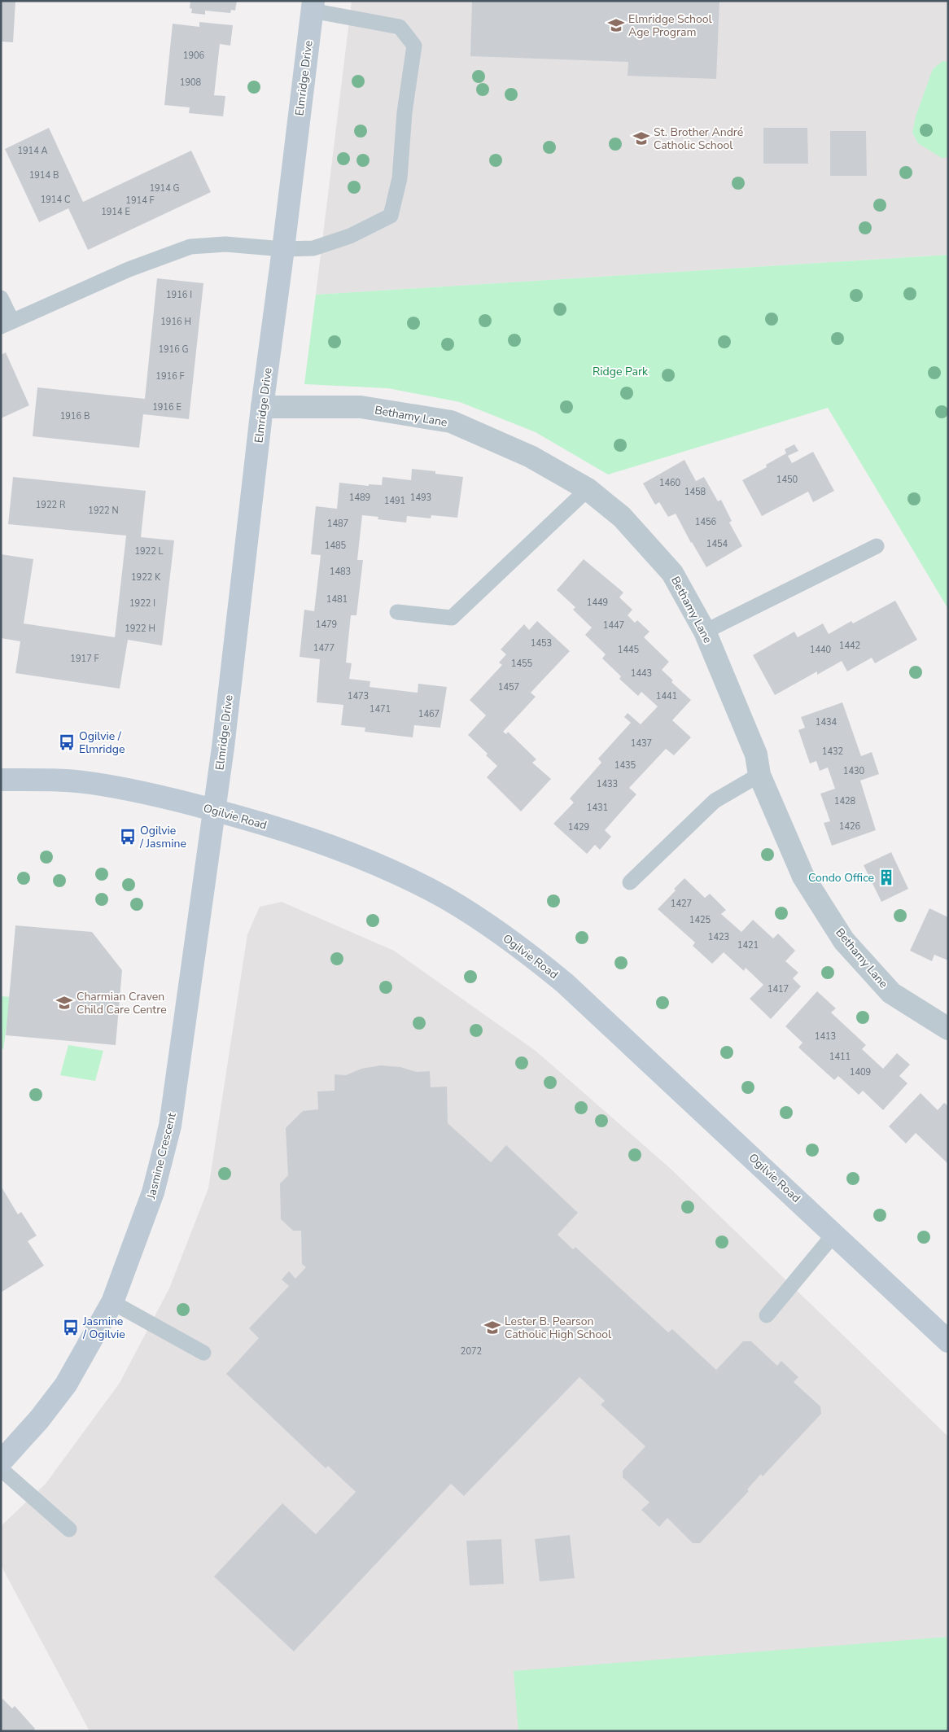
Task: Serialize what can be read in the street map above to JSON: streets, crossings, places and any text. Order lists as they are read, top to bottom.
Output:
{
  "streets": {
    "street": [
      "Elmridge Drive",
      "Bethamy Lane",
      "Ogilvie Road",
      "Jasmine Crescent"
    ]
  },
  "crossings": [
    ["Elmridge Drive", "Bethamy Lane"],
    ["Elmridge Drive", "Ogilvie Road"],
    ["Elmridge Drive", "Jasmine Crescent"],
    ["Ogilvie Road", "Jasmine Crescent"]
  ],
  "parks": ["Ridge Park"],
  "places": {
    "school or university": [
      "Elmridge School Age Program",
      "St. Brother André Catholic School",
      "Charmian Craven Child Care Centre",
      "Lester B. Pearson Catholic High School"
    ],
    "bus stop": ["Ogilvie / Elmridge", "Ogilvie / Jasmine", "Jasmine / Ogilvie"],
    "building": ["Condo Office"]
  },
  "house_numbers": [
    "1906",
    "1908",
    "1914 A",
    "1914 B",
    "1914 G",
    "1914 C",
    "1914 F",
    "1914 E",
    "1916 I",
    "1916 H",
    "1916 G",
    "1916 F",
    "1916 E",
    "1916 B",
    "1450",
    "1460",
    "1458",
    "1489",
    "1493",
    "1491",
    "1922 R",
    "1922 N",
    "1456",
    "1487",
    "1454",
    "1485",
    "1922 L",
    "1483",
    "1922 K",
    "1481",
    "1449",
    "1922 I",
    "1479",
    "1447",
    "1922 H",
    "1453",
    "1442",
    "1477",
    "1445",
    "1440",
    "1917 F",
    "1455",
    "1443",
    "1457",
    "1473",
    "1441",
    "1471",
    "1467",
    "1434",
    "1437",
    "1432",
    "1435",
    "1430",
    "1433",
    "1428",
    "1431",
    "1426",
    "1429",
    "1427",
    "1425",
    "1423",
    "1421",
    "1417",
    "1413",
    "1411",
    "1409",
    "2072"
  ]
}
